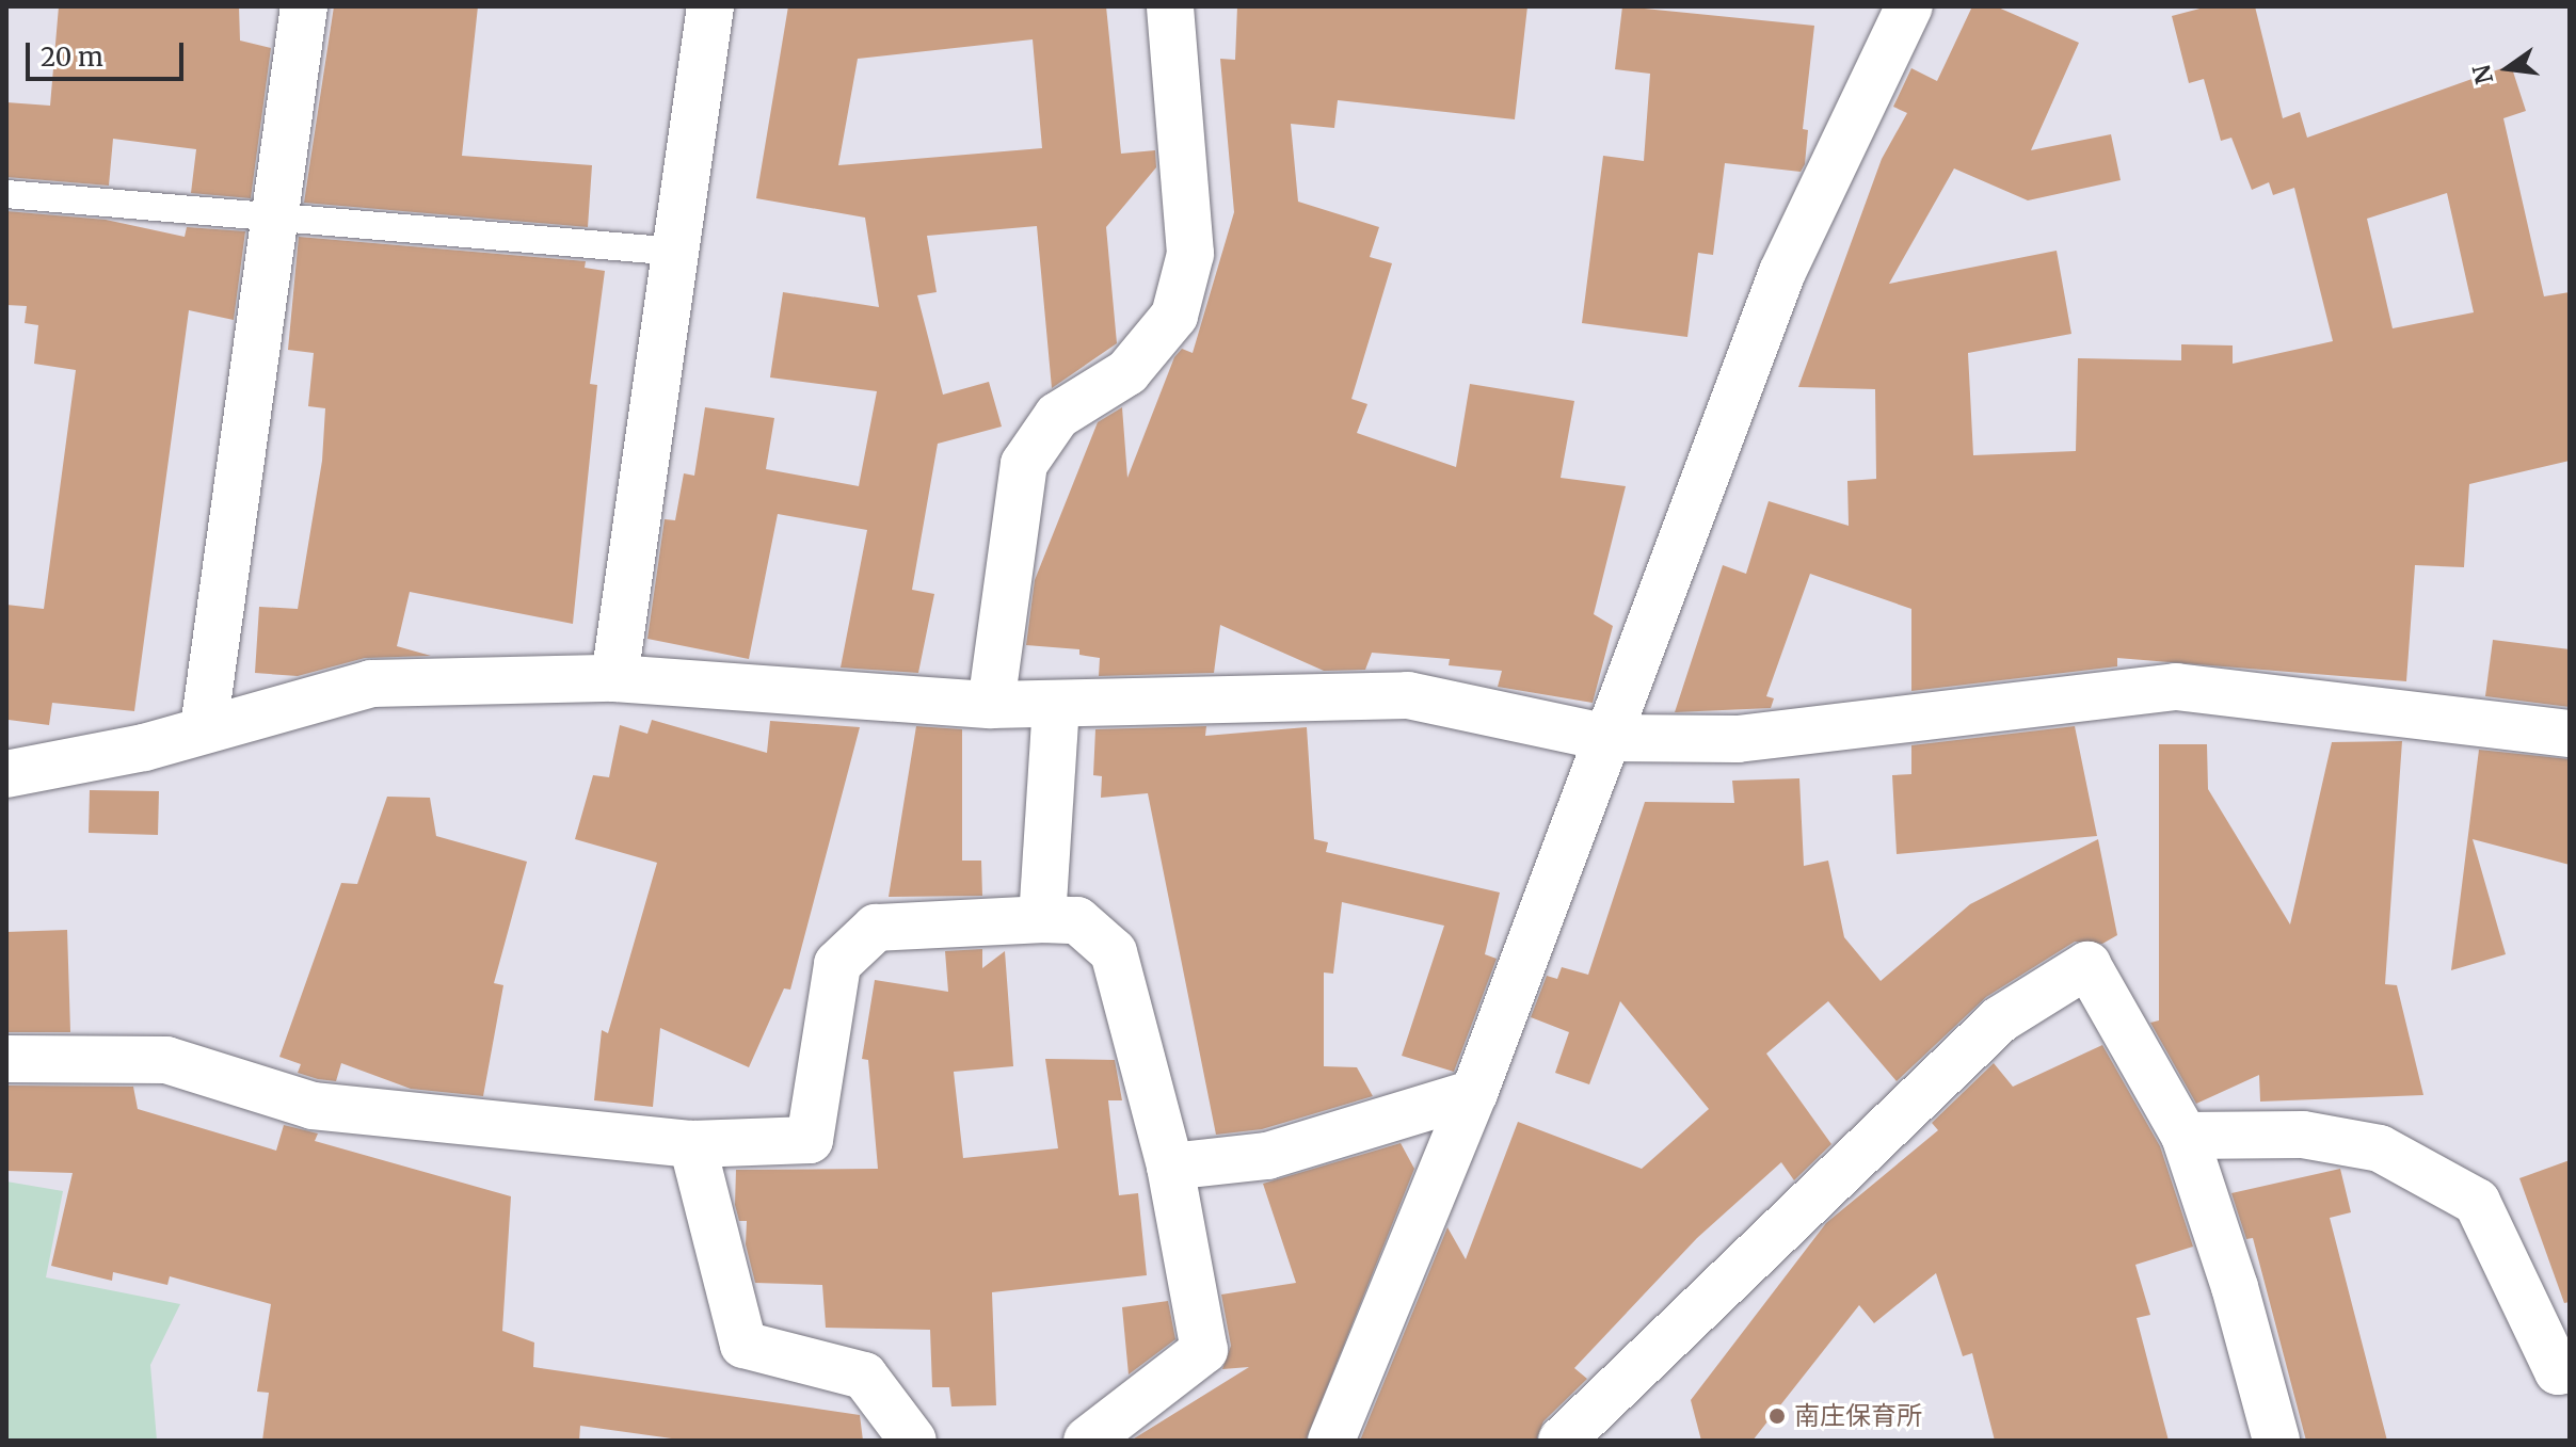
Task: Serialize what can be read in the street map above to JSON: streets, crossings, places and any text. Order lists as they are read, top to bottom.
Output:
{
  "places": ["南庄保育所"],
  "scale_bar": "20 m",
  "north": "left"
}
